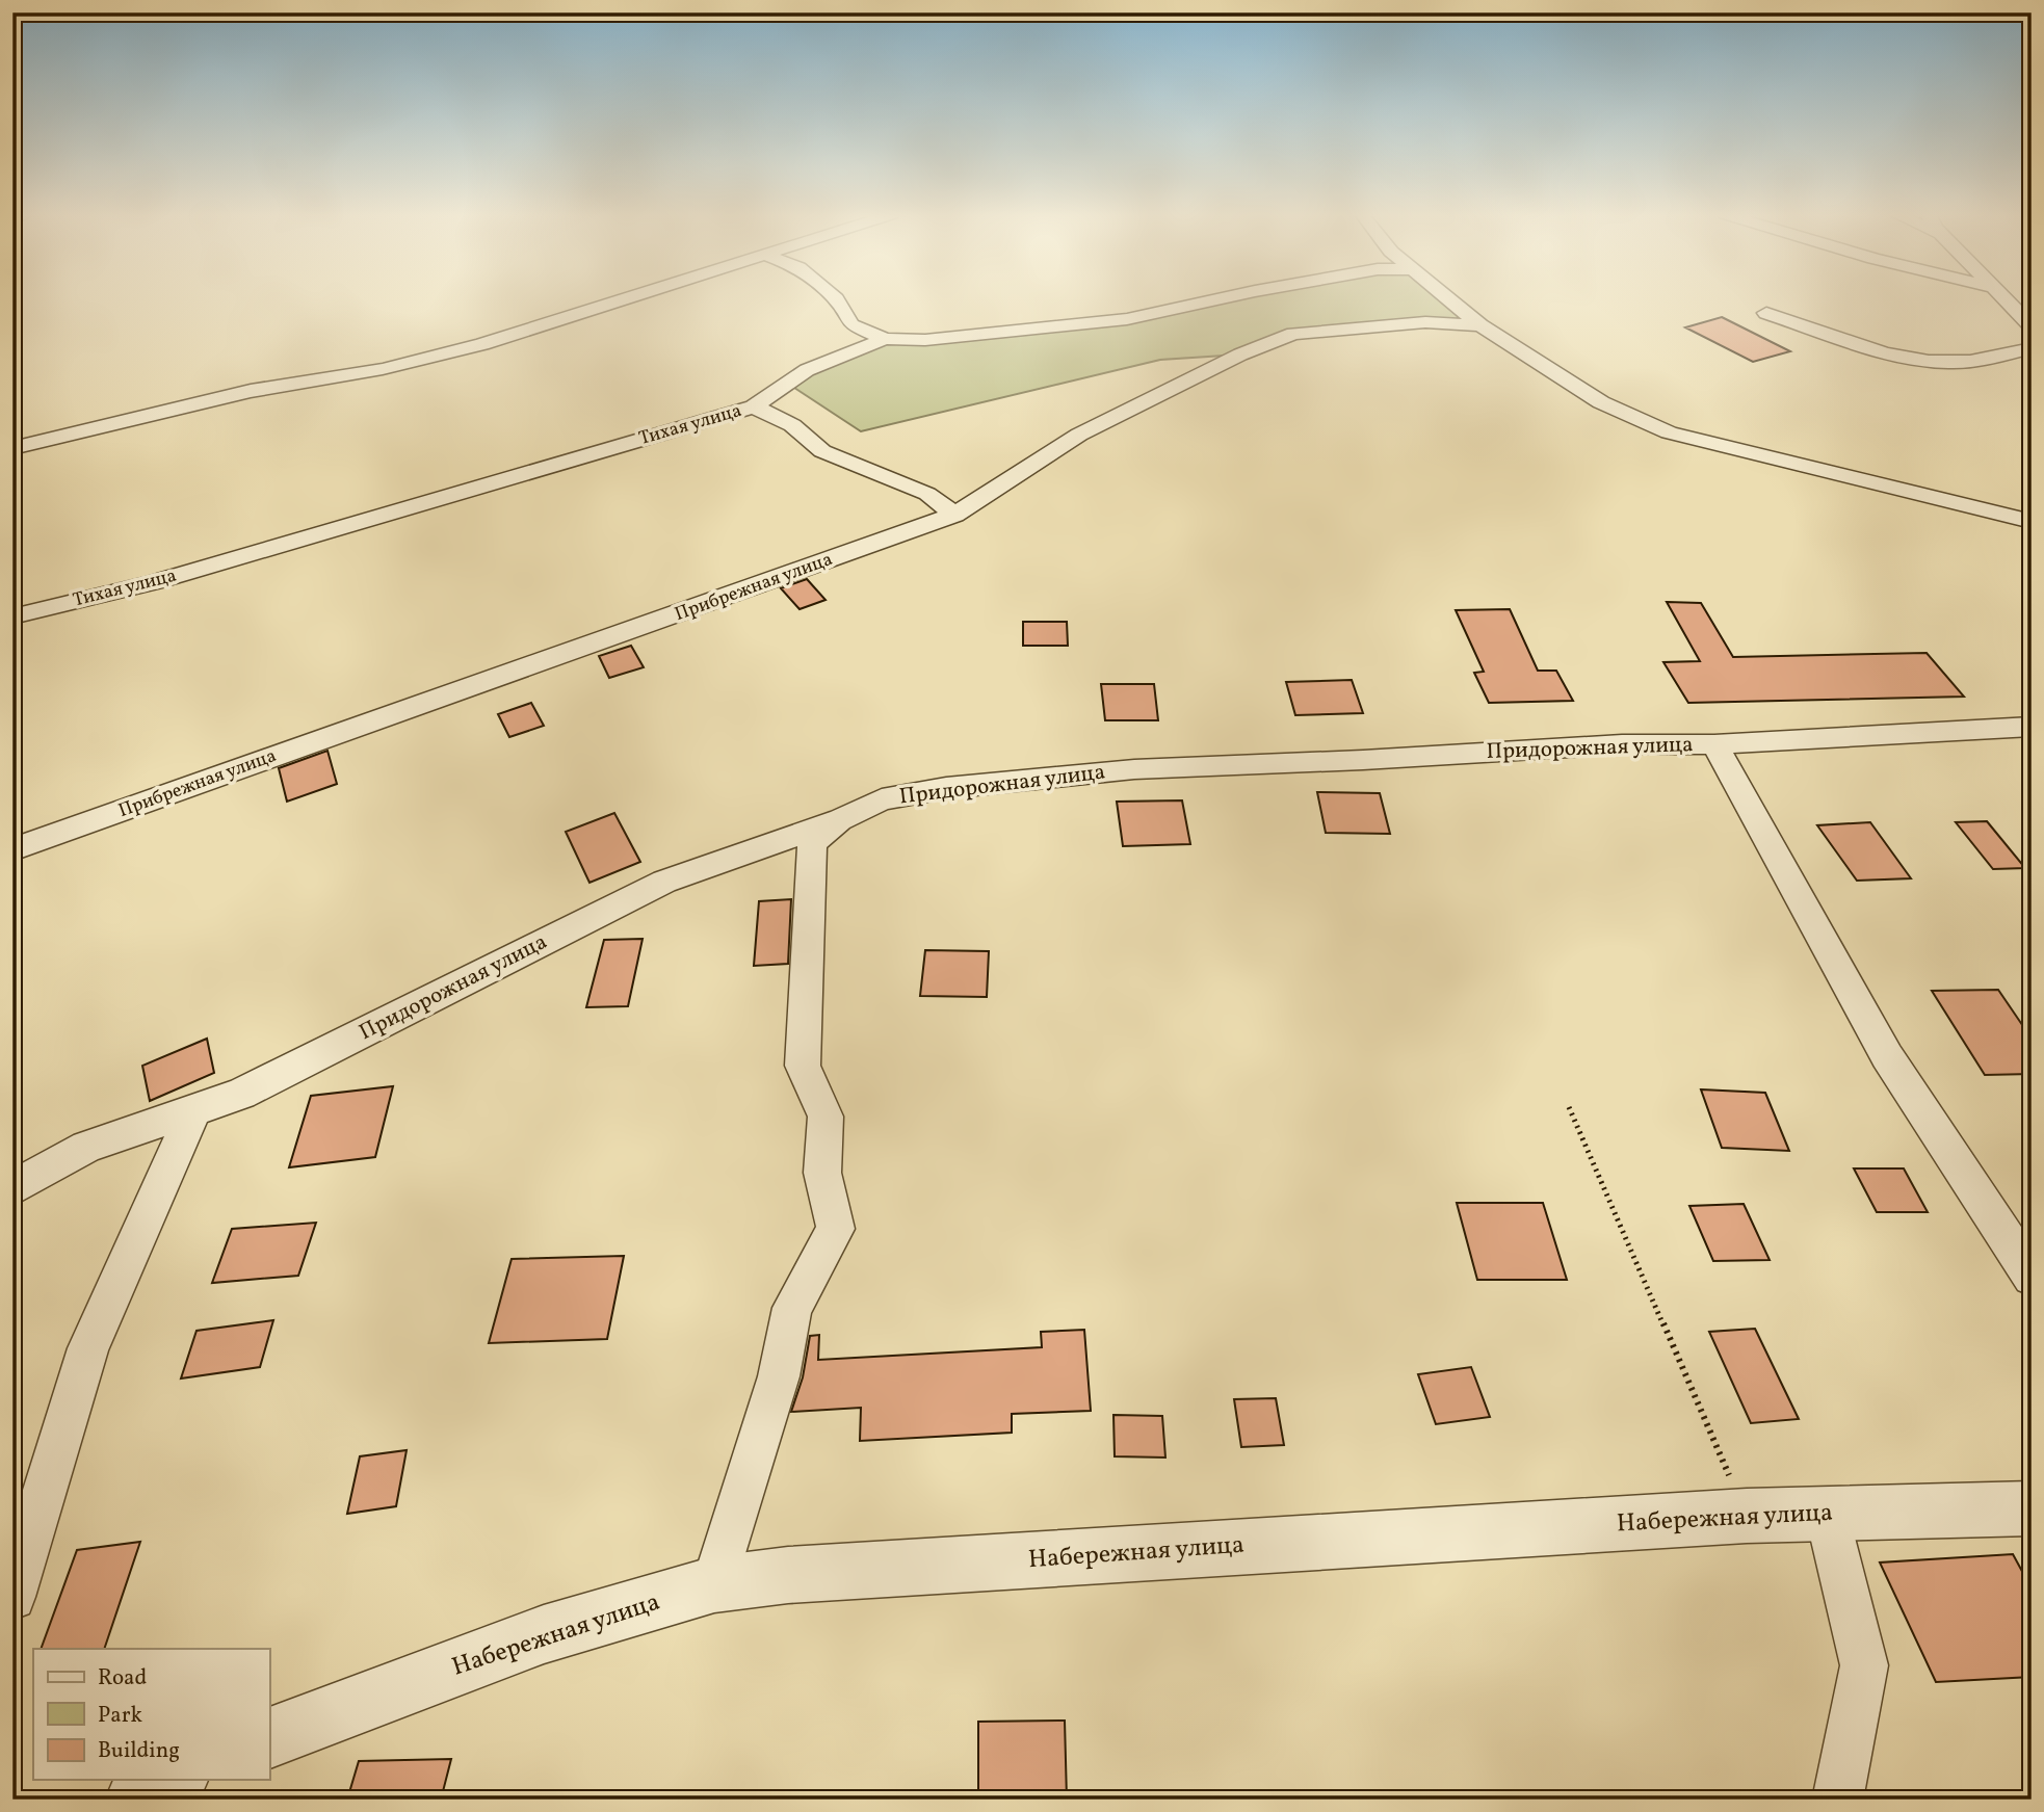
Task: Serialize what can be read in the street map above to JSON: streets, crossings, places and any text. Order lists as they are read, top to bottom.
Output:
{
  "streets": {
    "street": [
      "Тихая улица",
      "Прибрежная улица",
      "Придорожная улица",
      "Набережная улица"
    ]
  },
  "legend": ["Road", "Park", "Building"]
}
